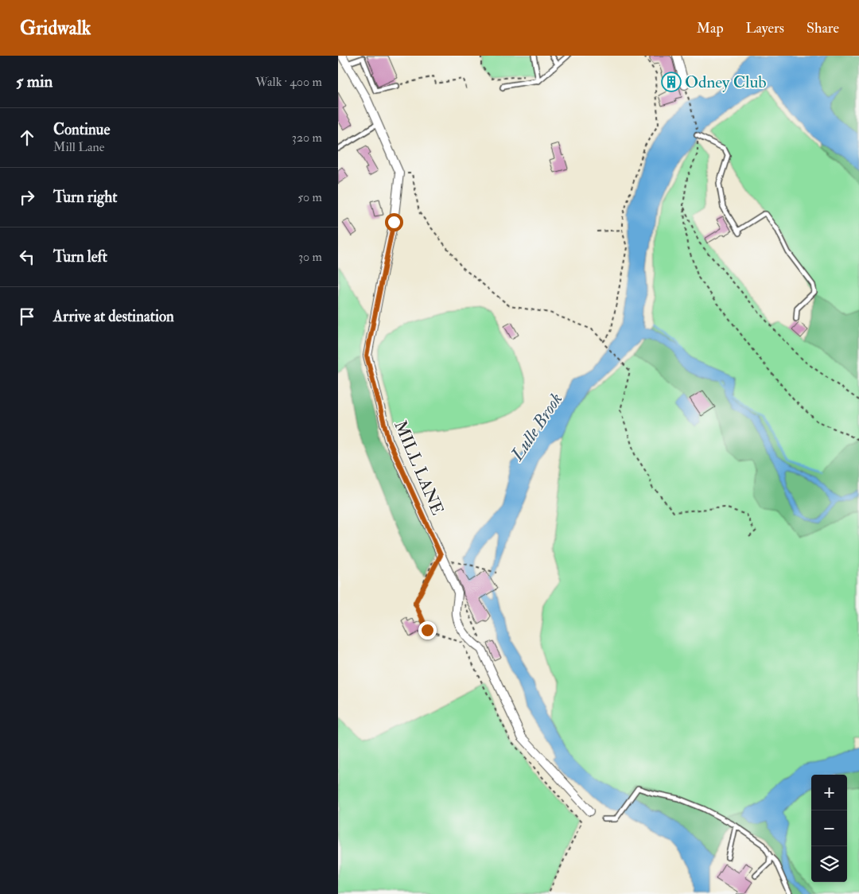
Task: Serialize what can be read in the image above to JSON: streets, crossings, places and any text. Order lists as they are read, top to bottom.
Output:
{
  "streets": {
    "street": ["MILL LANE"]
  },
  "water": ["Lulle Brook"],
  "places": {
    "building": ["Odney Club"]
  },
  "page": {
    "header": "Gridwalk",
    "nav": ["Map", "Layers", "Share"],
    "heading": ["5 min", "Walk · 400 m"],
    "list": [
      ["Continue", "Mill Lane", "320 m"],
      ["Turn right", "50 m"],
      ["Turn left", "30 m"],
      "Arrive at destination"
    ],
    "map_buttons": ["+", "−"]
  }
}
